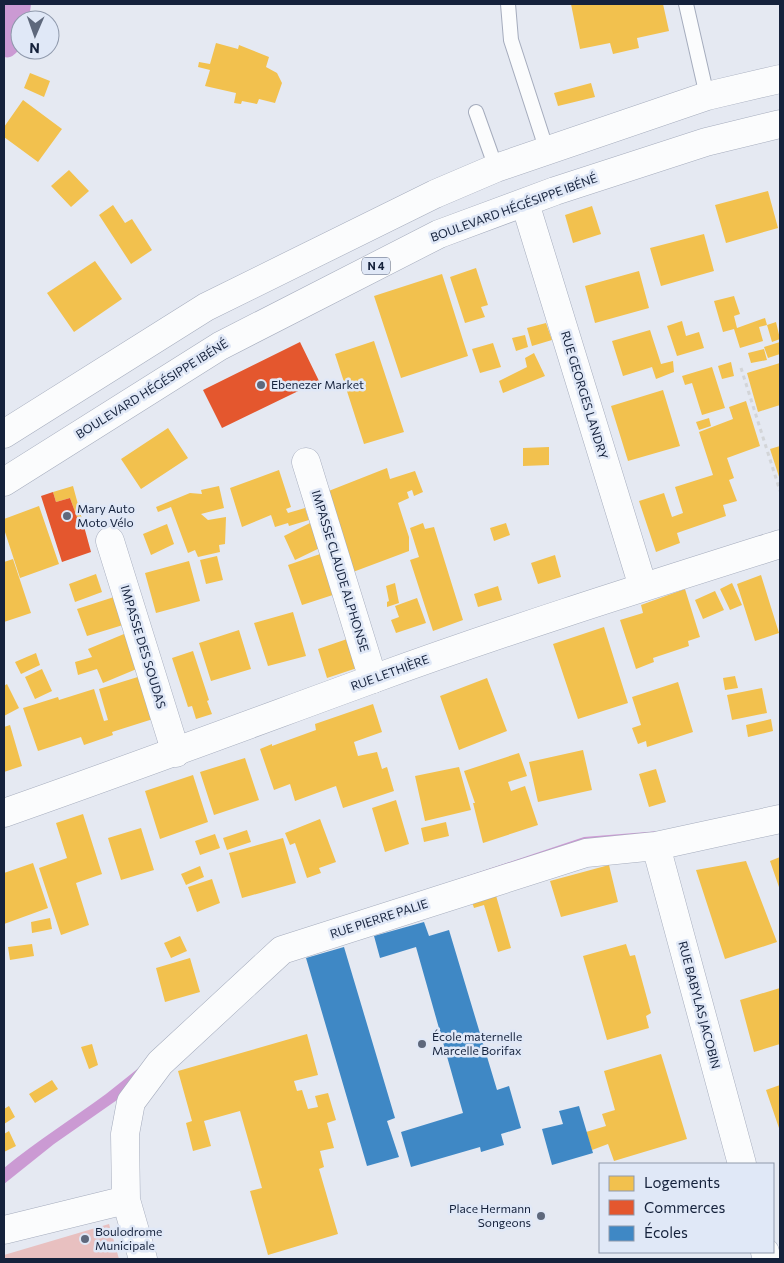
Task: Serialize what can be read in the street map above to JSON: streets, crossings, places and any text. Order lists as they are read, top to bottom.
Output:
{
  "streets": {
    "street": [
      "BOULEVARD HÉGÉSIPPE IBÉNÉ",
      "N 4",
      "RUE GEORGES LANDRY",
      "IMPASSE CLAUDE ALPHONSE",
      "IMPASSE DES SOUDAS",
      "RUE LETHIÈRE",
      "RUE PIERRE PALIE",
      "RUE BABYLAS JACOBIN"
    ]
  },
  "crossings": [
    ["BOULEVARD HÉGÉSIPPE IBÉNÉ", "RUE GEORGES LANDRY"],
    ["RUE GEORGES LANDRY", "RUE LETHIÈRE"],
    ["IMPASSE CLAUDE ALPHONSE", "RUE LETHIÈRE"],
    ["IMPASSE DES SOUDAS", "RUE LETHIÈRE"],
    ["RUE PIERRE PALIE", "RUE BABYLAS JACOBIN"]
  ],
  "places": [
    "Ebenezer Market",
    "Mary Auto Moto Vélo",
    "École maternelle Marcelle Borifax",
    "Place Hermann Songeons",
    "Boulodrome Municipale"
  ],
  "legend": ["Logements", "Commerces", "Écoles"],
  "north": "bottom"
}
